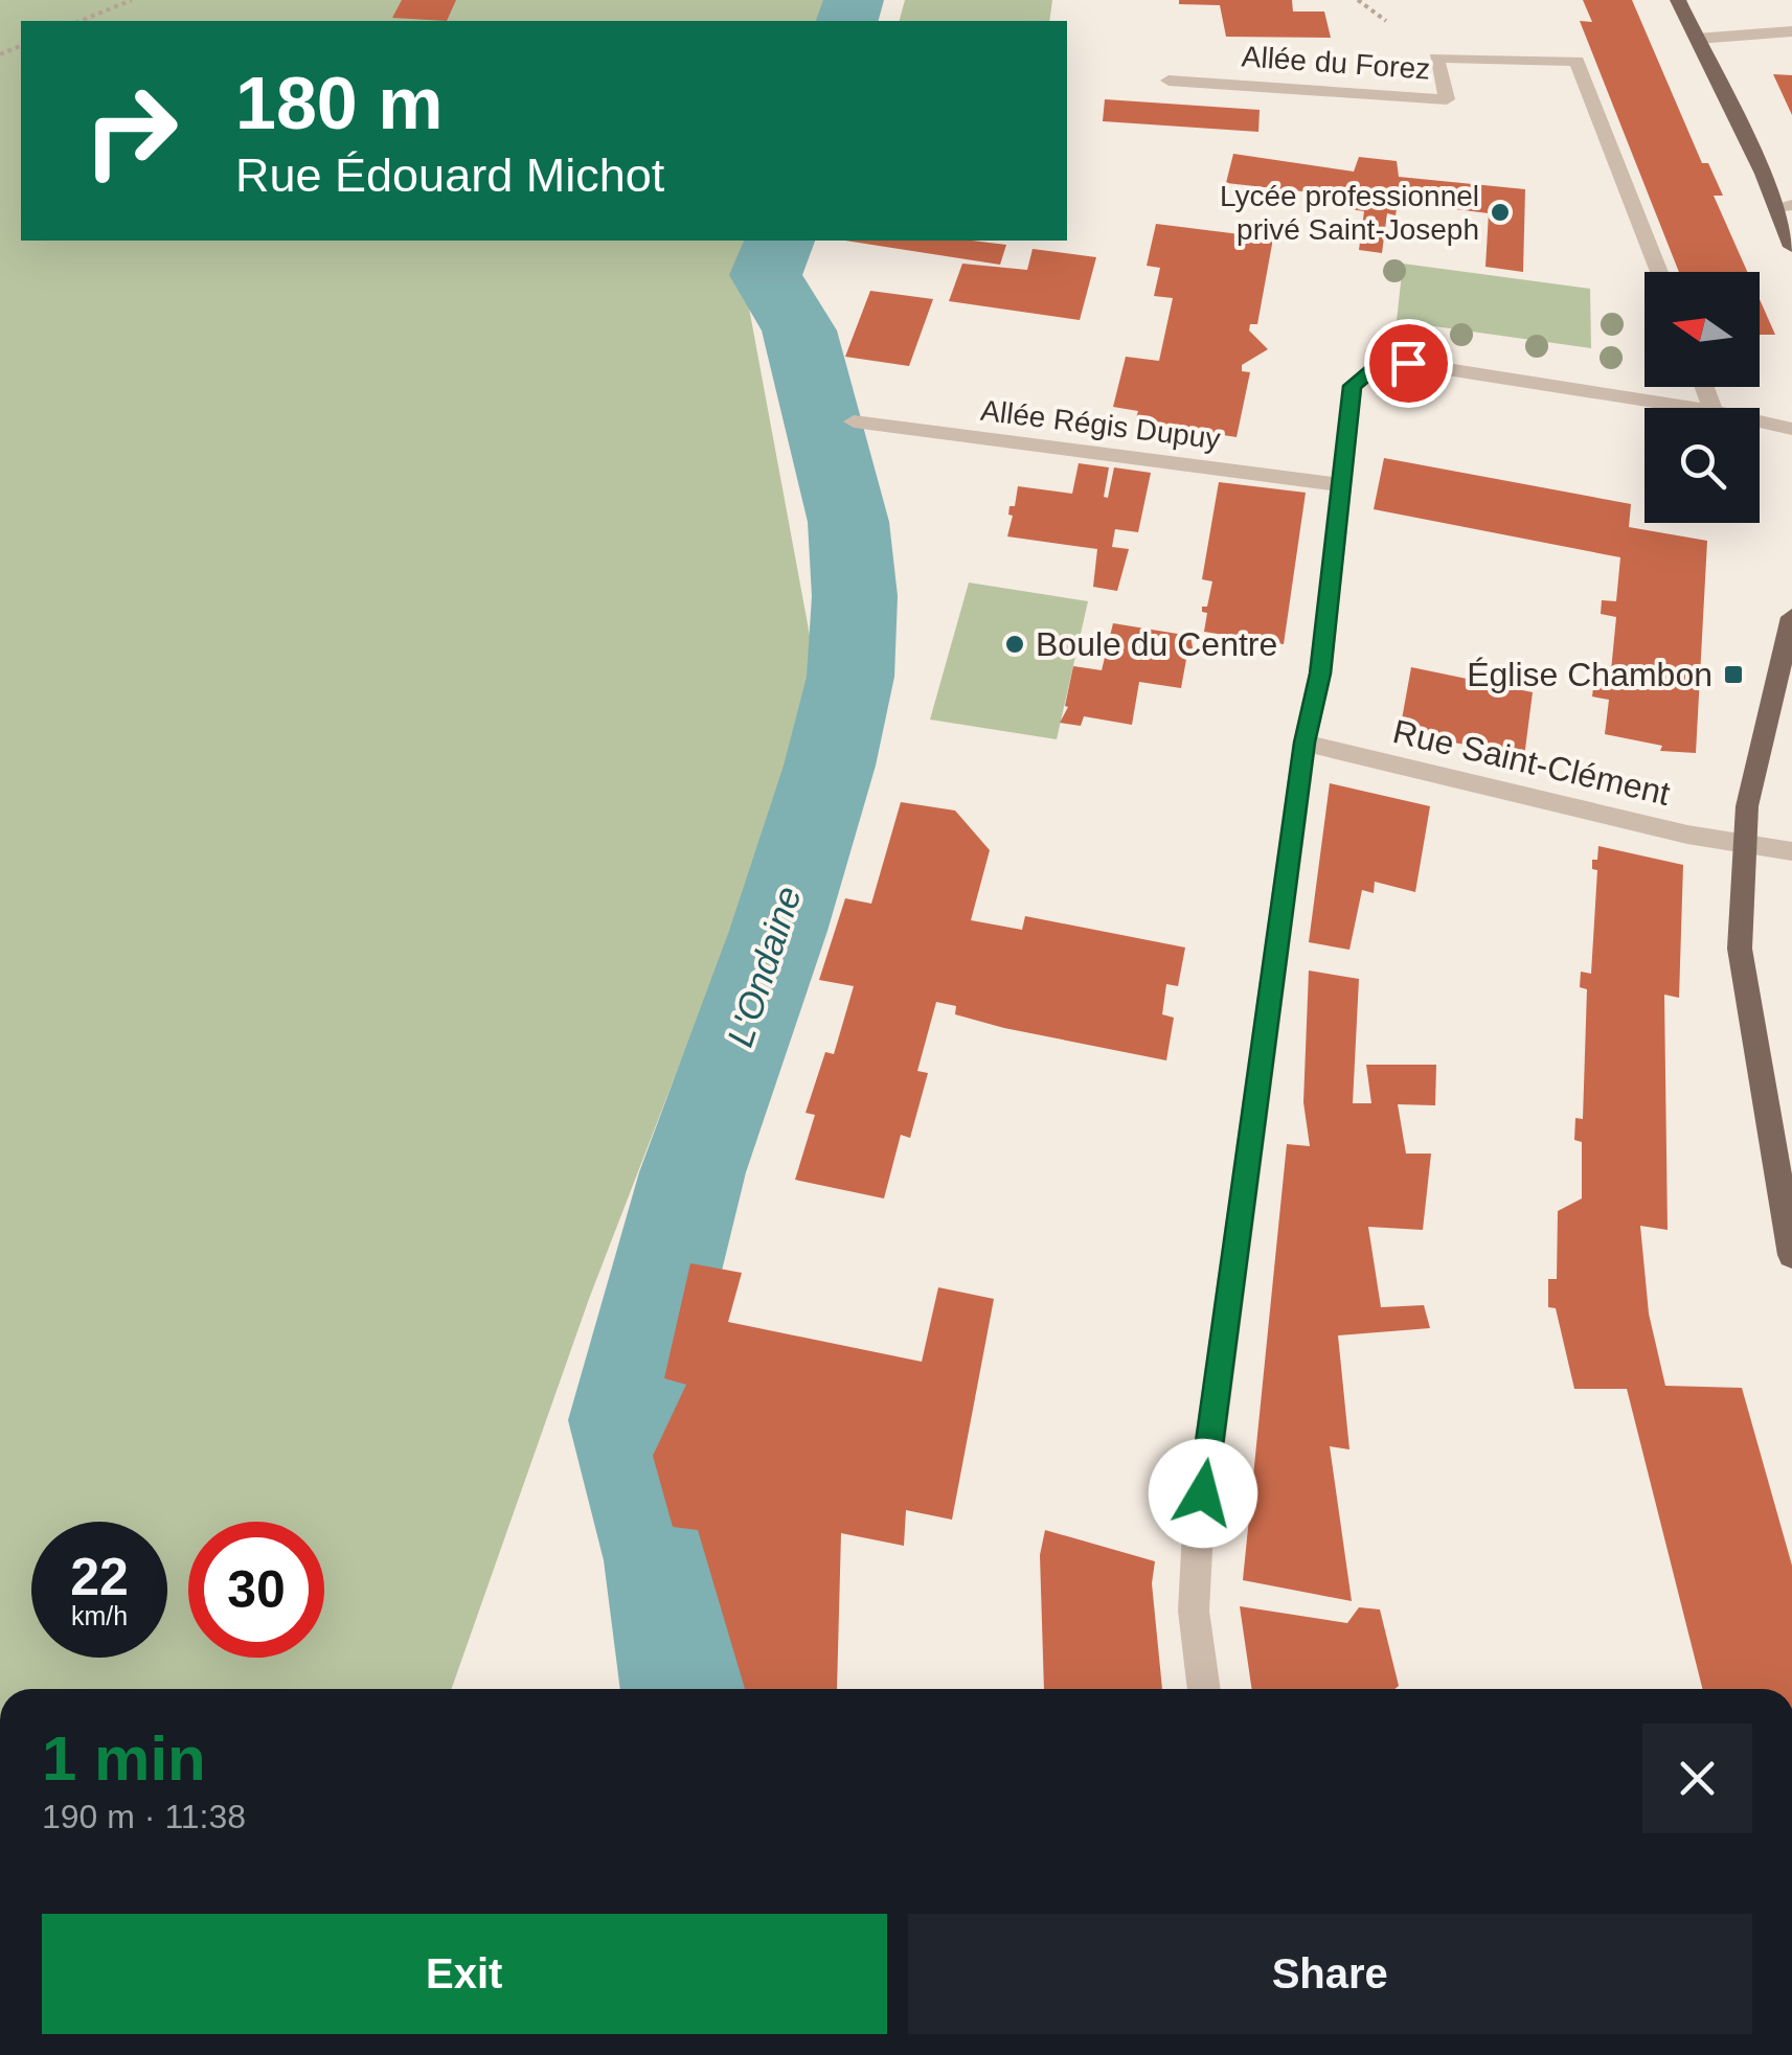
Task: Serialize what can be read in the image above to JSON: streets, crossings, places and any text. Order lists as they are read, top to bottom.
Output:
{
  "streets": {
    "street": ["Allée du Forez", "Allée Régis Dupuy", "Rue Saint-Clément"]
  },
  "water": ["L'Ondaine"],
  "places": {
    "other": ["Lycée professionnel privé Saint-Joseph", "Boule du Centre"],
    "transit": ["Église Chambon"]
  },
  "north": "left",
  "page": {
    "turn": ["180 m", "Rue Édouard Michot"],
    "speed": "22 km/h",
    "limit": "30",
    "heading": ["1 min", "190 m · 11:38"],
    "buttons": ["Exit", "Share"]
  }
}
